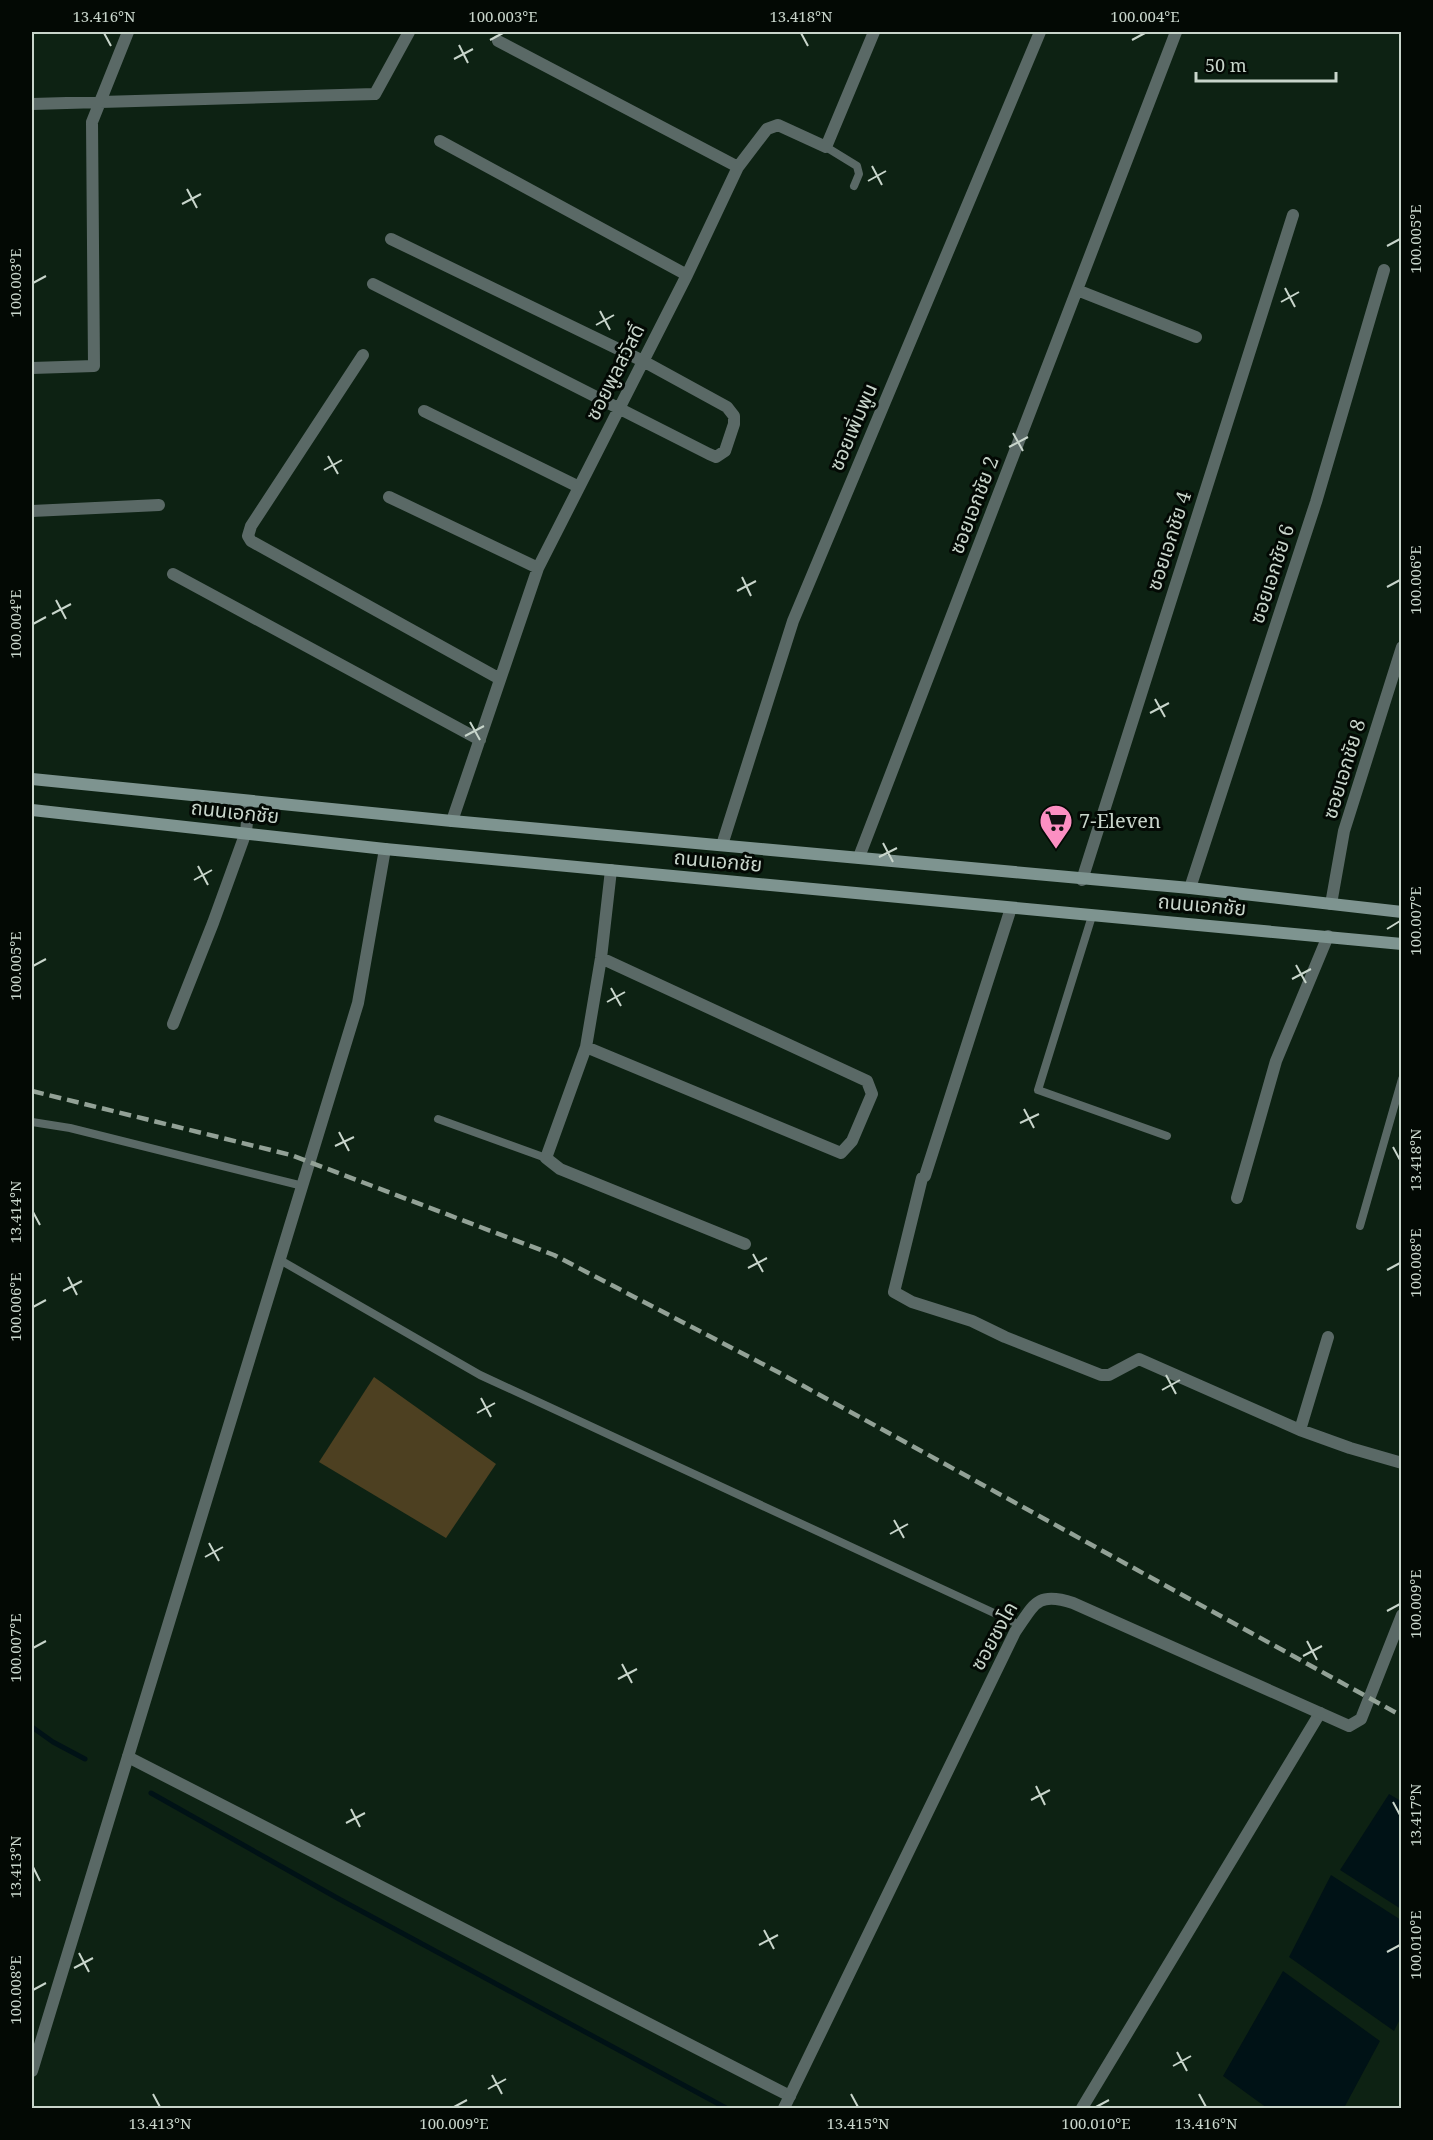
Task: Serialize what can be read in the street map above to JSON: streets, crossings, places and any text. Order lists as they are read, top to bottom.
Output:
{
  "streets": {
    "main road": ["ถนนเอกชัย"],
    "street": [
      "ซอยพูลสวัสดิ์",
      "ซอยเพิ่มพูน",
      "ซอยเอกชัย 2",
      "ซอยเอกชัย 4",
      "ซอยเอกชัย 6",
      "ซอยเอกชัย 8",
      "ซอยชงโค"
    ]
  },
  "crossings": [
    ["ซอยพูลสวัสดิ์", "ถนนเอกชัย"],
    ["ซอยเพิ่มพูน", "ถนนเอกชัย"],
    ["ซอยเอกชัย 2", "ถนนเอกชัย"],
    ["ซอยเอกชัย 4", "ถนนเอกชัย"],
    ["ซอยเอกชัย 6", "ถนนเอกชัย"],
    ["ซอยเอกชัย 8", "ถนนเอกชัย"]
  ],
  "places": {
    "supermarket": ["7-Eleven"]
  },
  "scale_bar": "50 m",
  "coordinates": [
    "13.416°N",
    "100.003°E",
    "13.418°N",
    "100.004°E",
    "100.005°E",
    "100.006°E",
    "100.007°E",
    "13.414°N",
    "100.008°E",
    "100.009°E",
    "13.417°N",
    "13.413°N",
    "100.010°E",
    "13.415°N"
  ]
}
